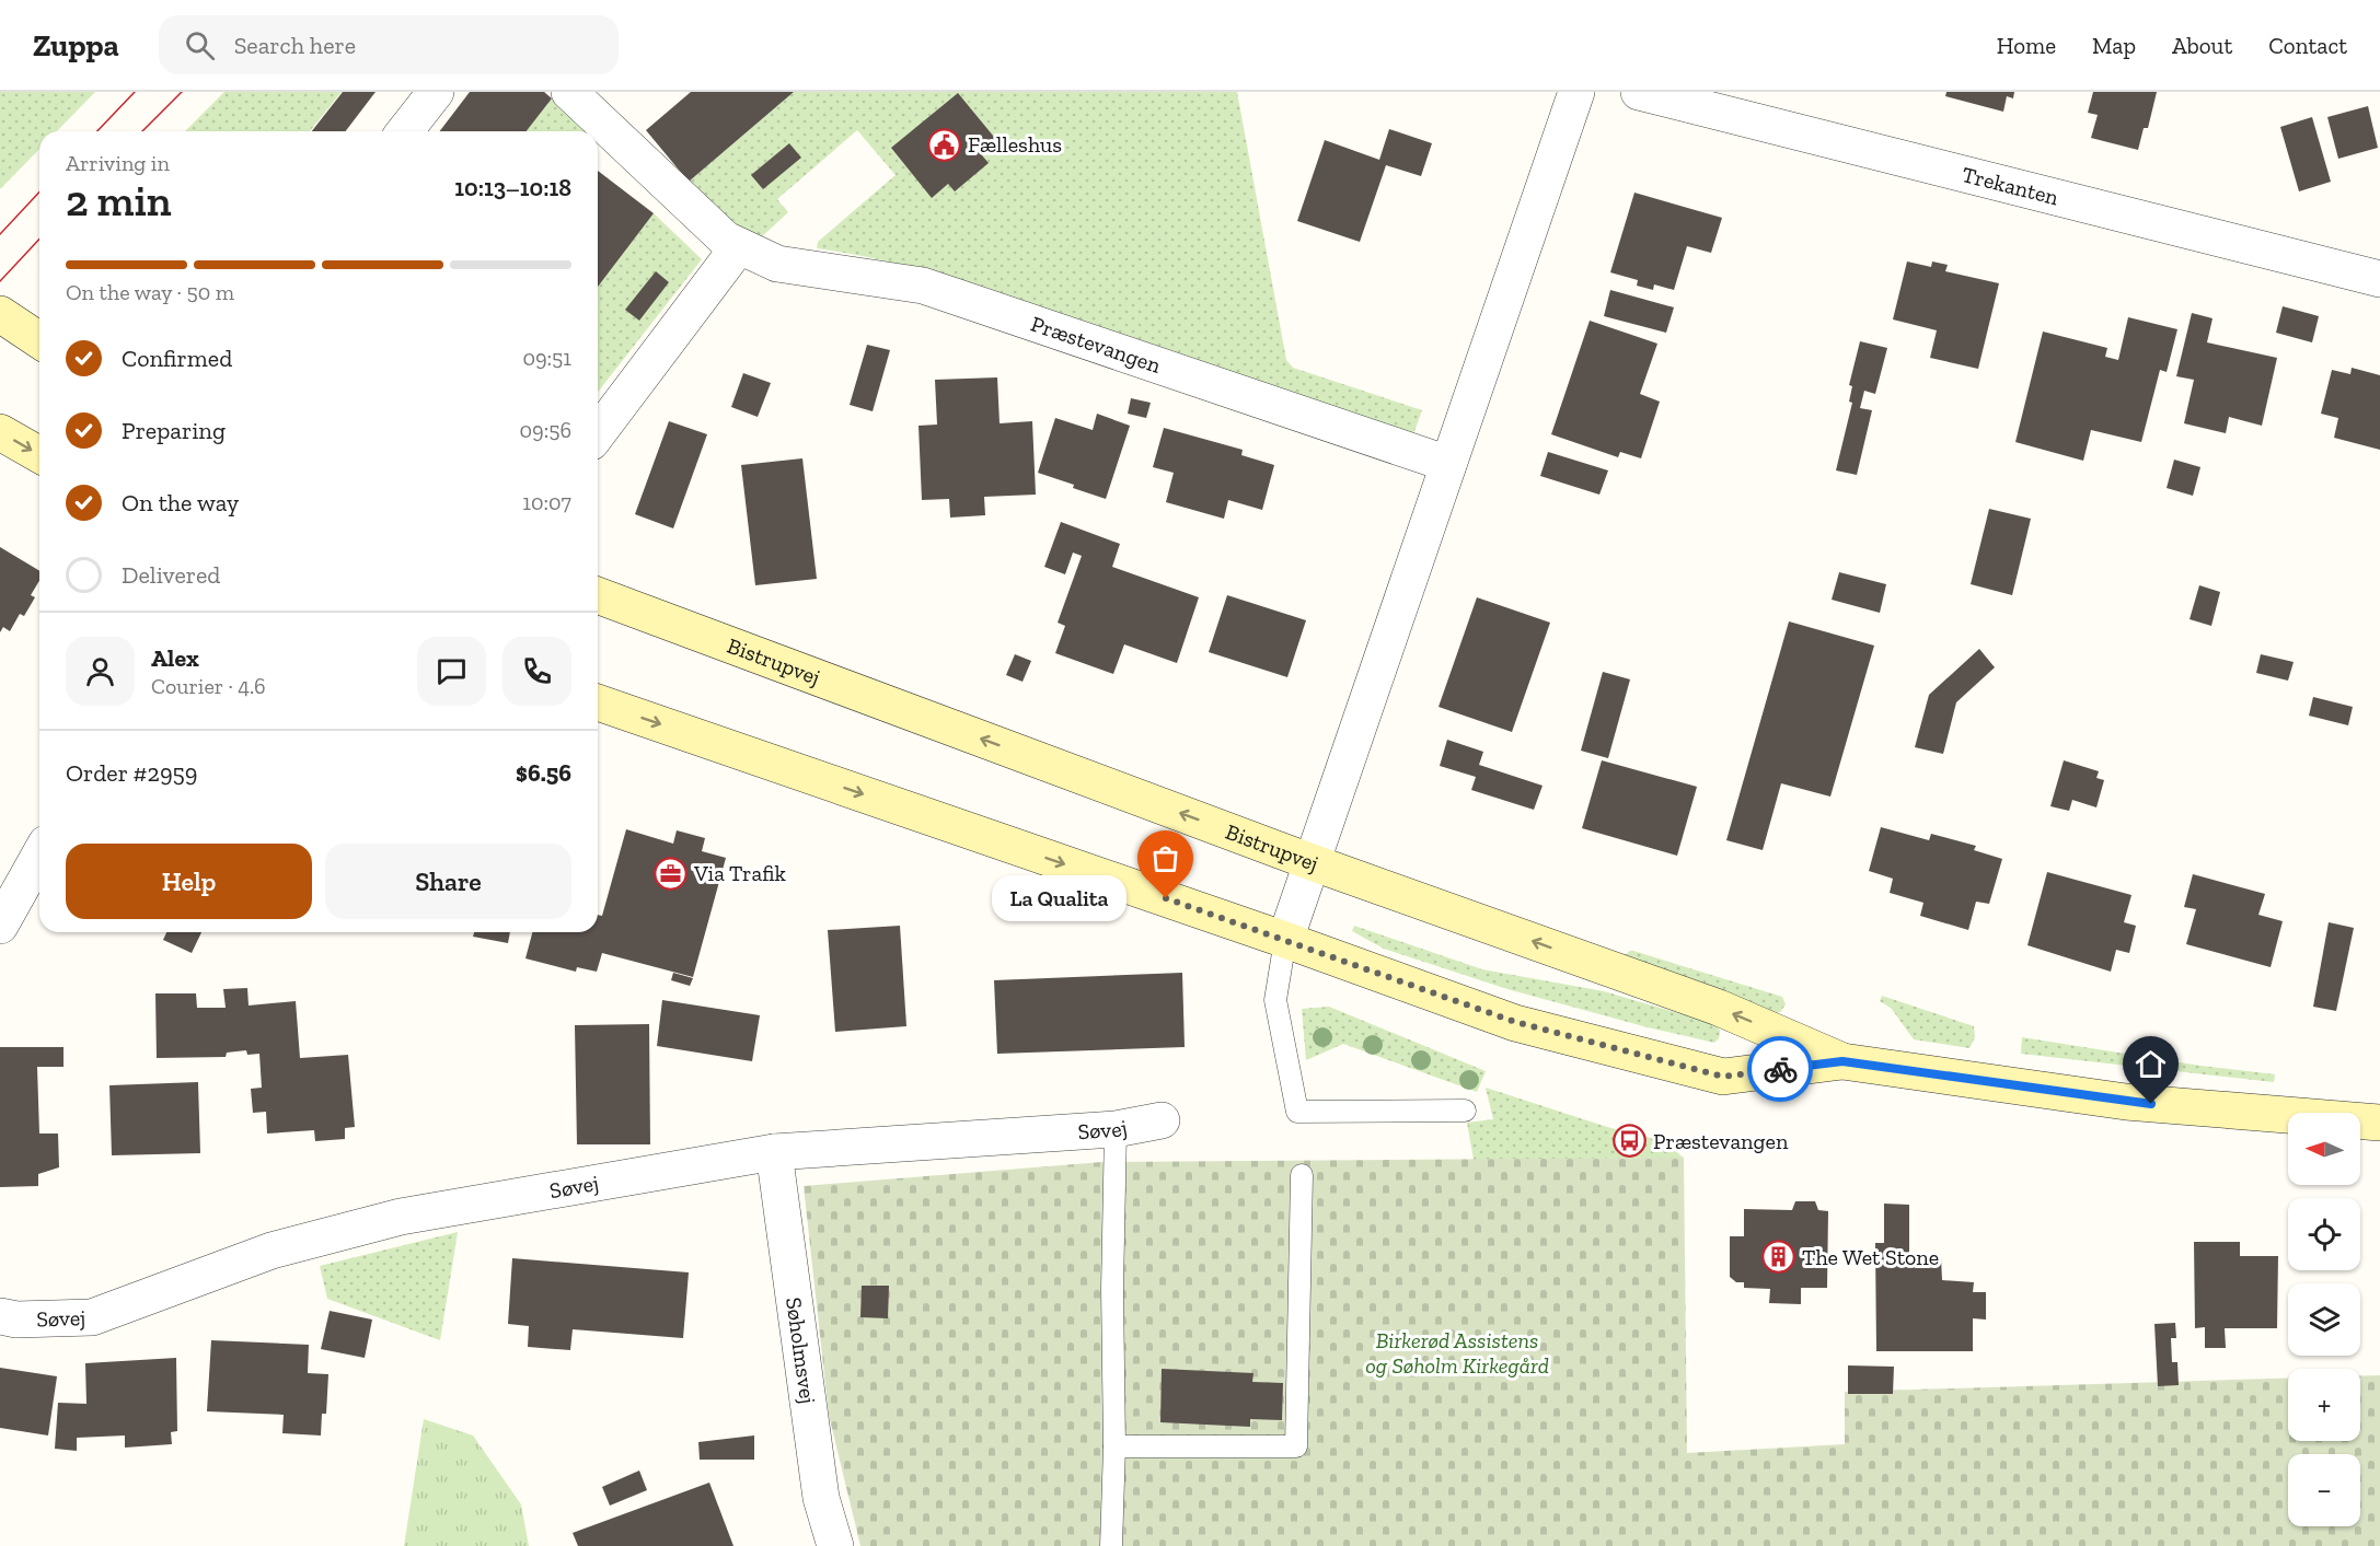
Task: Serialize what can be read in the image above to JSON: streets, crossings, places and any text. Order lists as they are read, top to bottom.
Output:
{
  "streets": {
    "main road": ["Bistrupvej"],
    "street": [
      "Trekanten",
      "Præstevangen",
      "Søvej",
      "Søholmsvej"
    ]
  },
  "crossings": [
    ["Søvej", "Søholmsvej"]
  ],
  "parks": ["Birkerød Assistens og Søholm Kirkegård"],
  "places": {
    "public building": ["Fælleshus"],
    "office": ["Via Trafik"],
    "other": ["La Qualita"],
    "bus stop": ["Præstevangen"],
    "building": ["The Wet Stone"]
  },
  "north": "left",
  "page": {
    "header": "Zuppa",
    "search": "Search here",
    "nav": [
      "Home",
      "Map",
      "About",
      "Contact"
    ],
    "heading": ["2 min", "Arriving in", "10:13–10:18"],
    "panel": [
      "Alex",
      "Courier · 4.6",
      "Order #2959",
      "$6.56"
    ],
    "bar": "On the way · 50 m",
    "list": [
      ["Confirmed", "09:51"],
      ["Preparing", "09:56"],
      ["On the way", "10:07"],
      "Delivered"
    ],
    "buttons": ["Help", "Share"],
    "bubble": "La Qualita",
    "map_buttons": ["+", "−"]
  }
}
